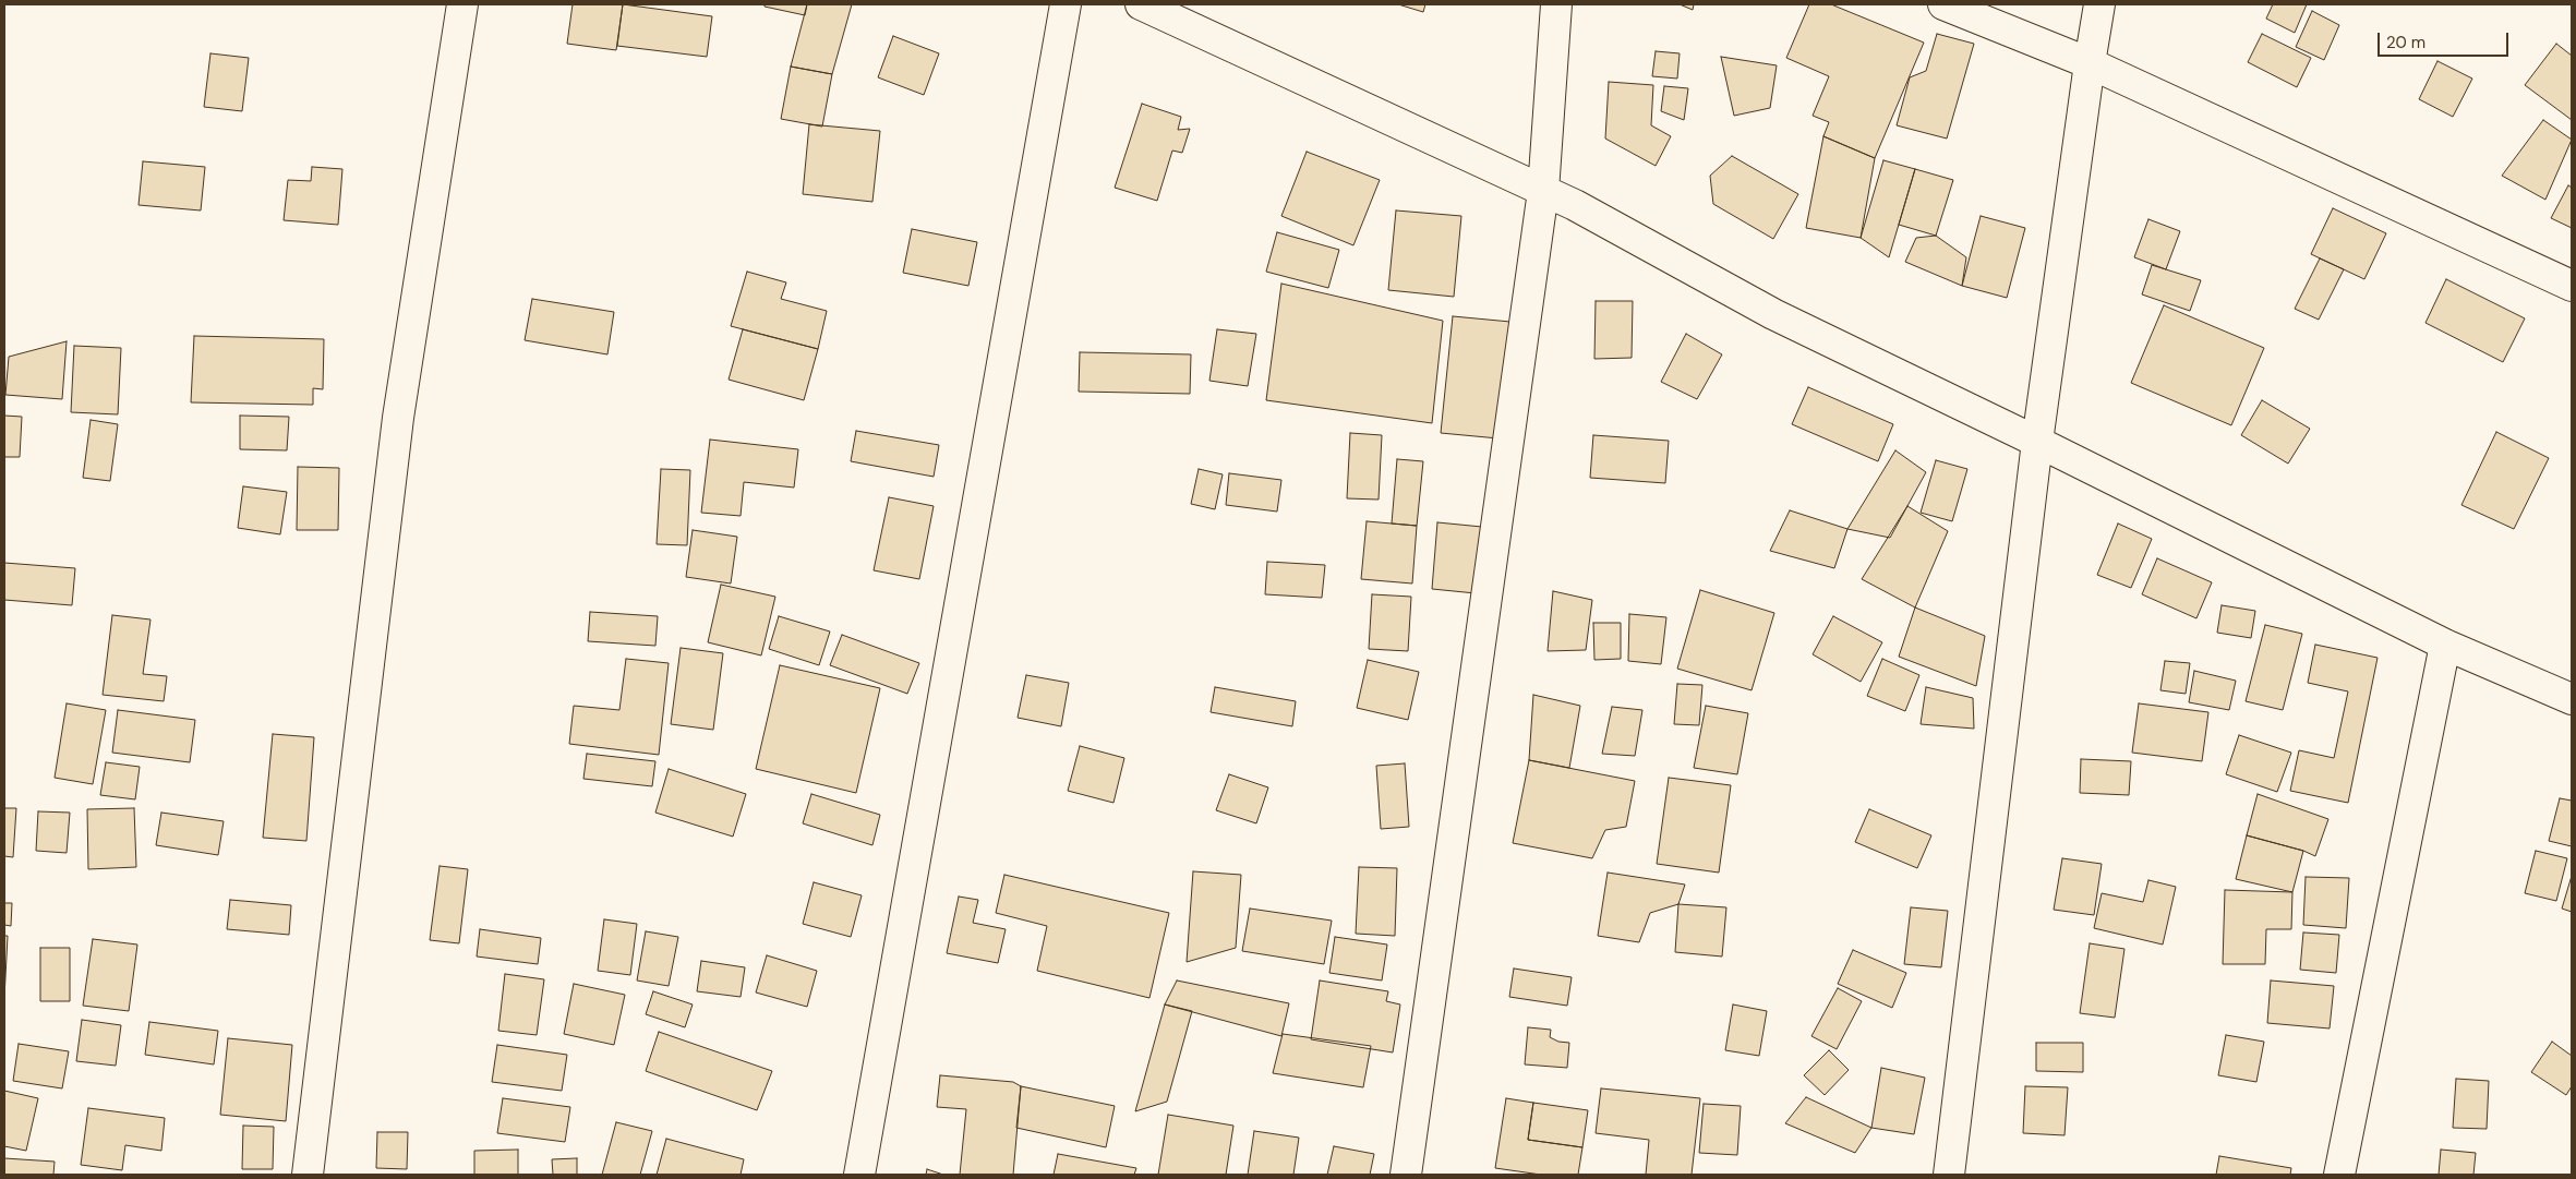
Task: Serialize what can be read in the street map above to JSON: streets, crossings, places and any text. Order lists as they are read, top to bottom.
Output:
{
  "scale_bar": "20 m"
}
